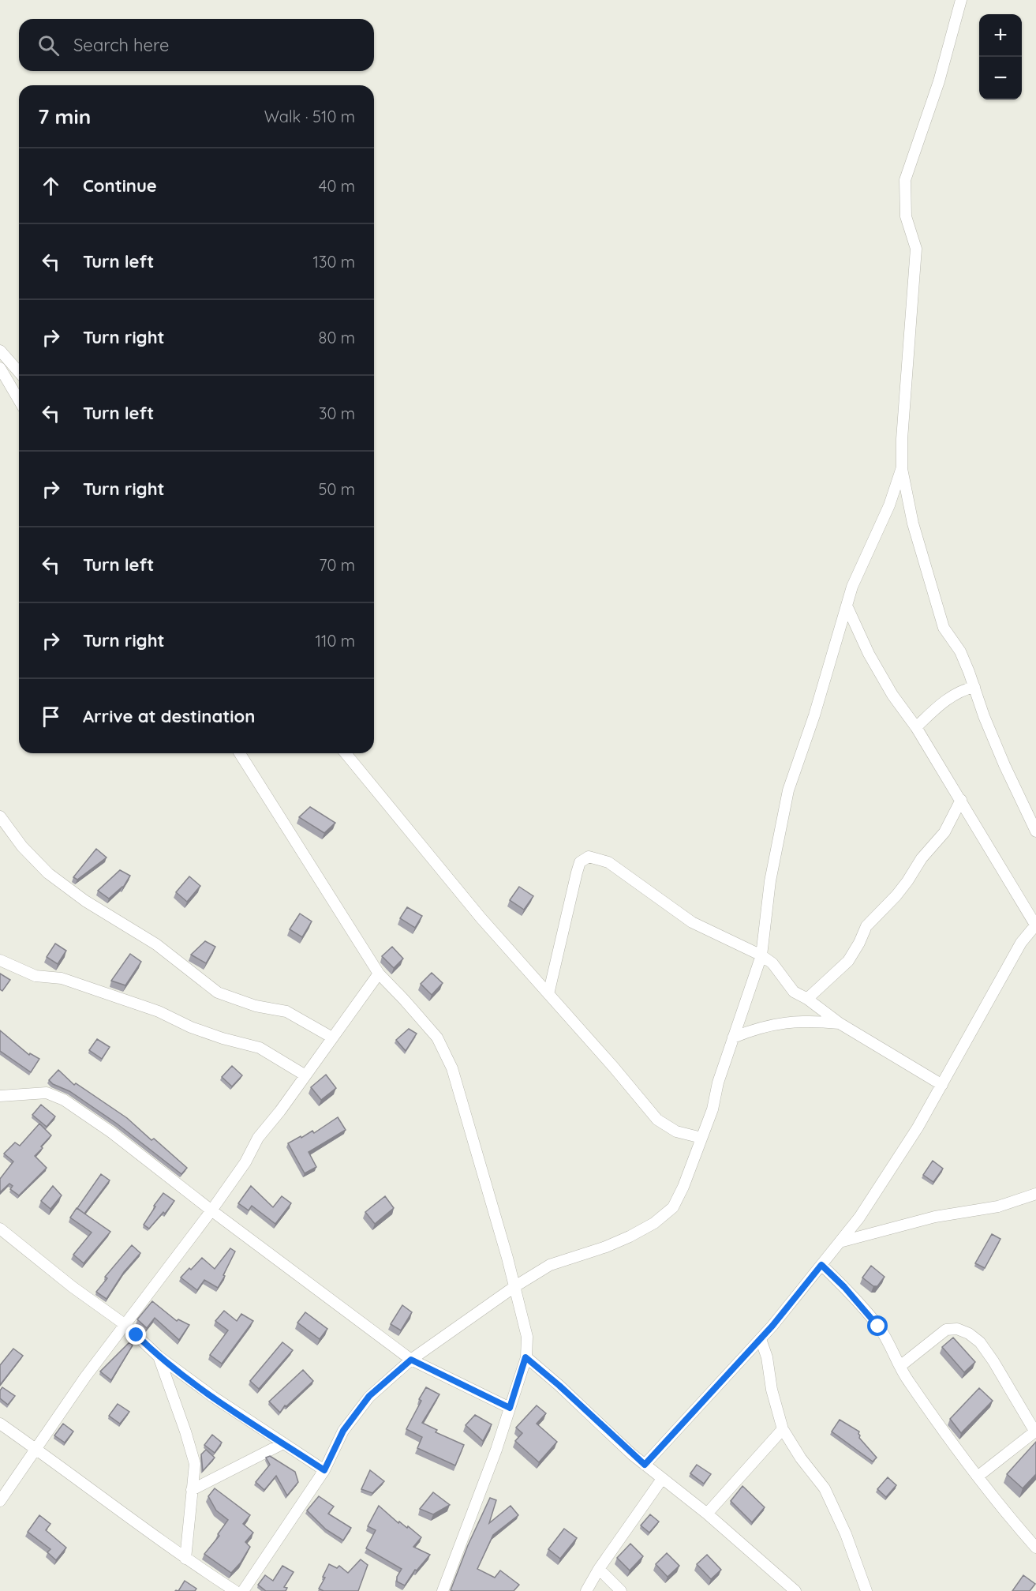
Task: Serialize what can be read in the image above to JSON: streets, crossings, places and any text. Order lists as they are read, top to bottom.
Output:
{
  "page": {
    "map_buttons": ["+", "−"],
    "search": "Search here",
    "heading": ["7 min", "Walk · 510 m"],
    "list": [
      ["Continue", "40 m"],
      ["Turn left", "130 m"],
      ["Turn right", "80 m"],
      ["Turn left", "30 m"],
      ["Turn right", "50 m"],
      ["Turn left", "70 m"],
      ["Turn right", "110 m"],
      "Arrive at destination"
    ]
  }
}
